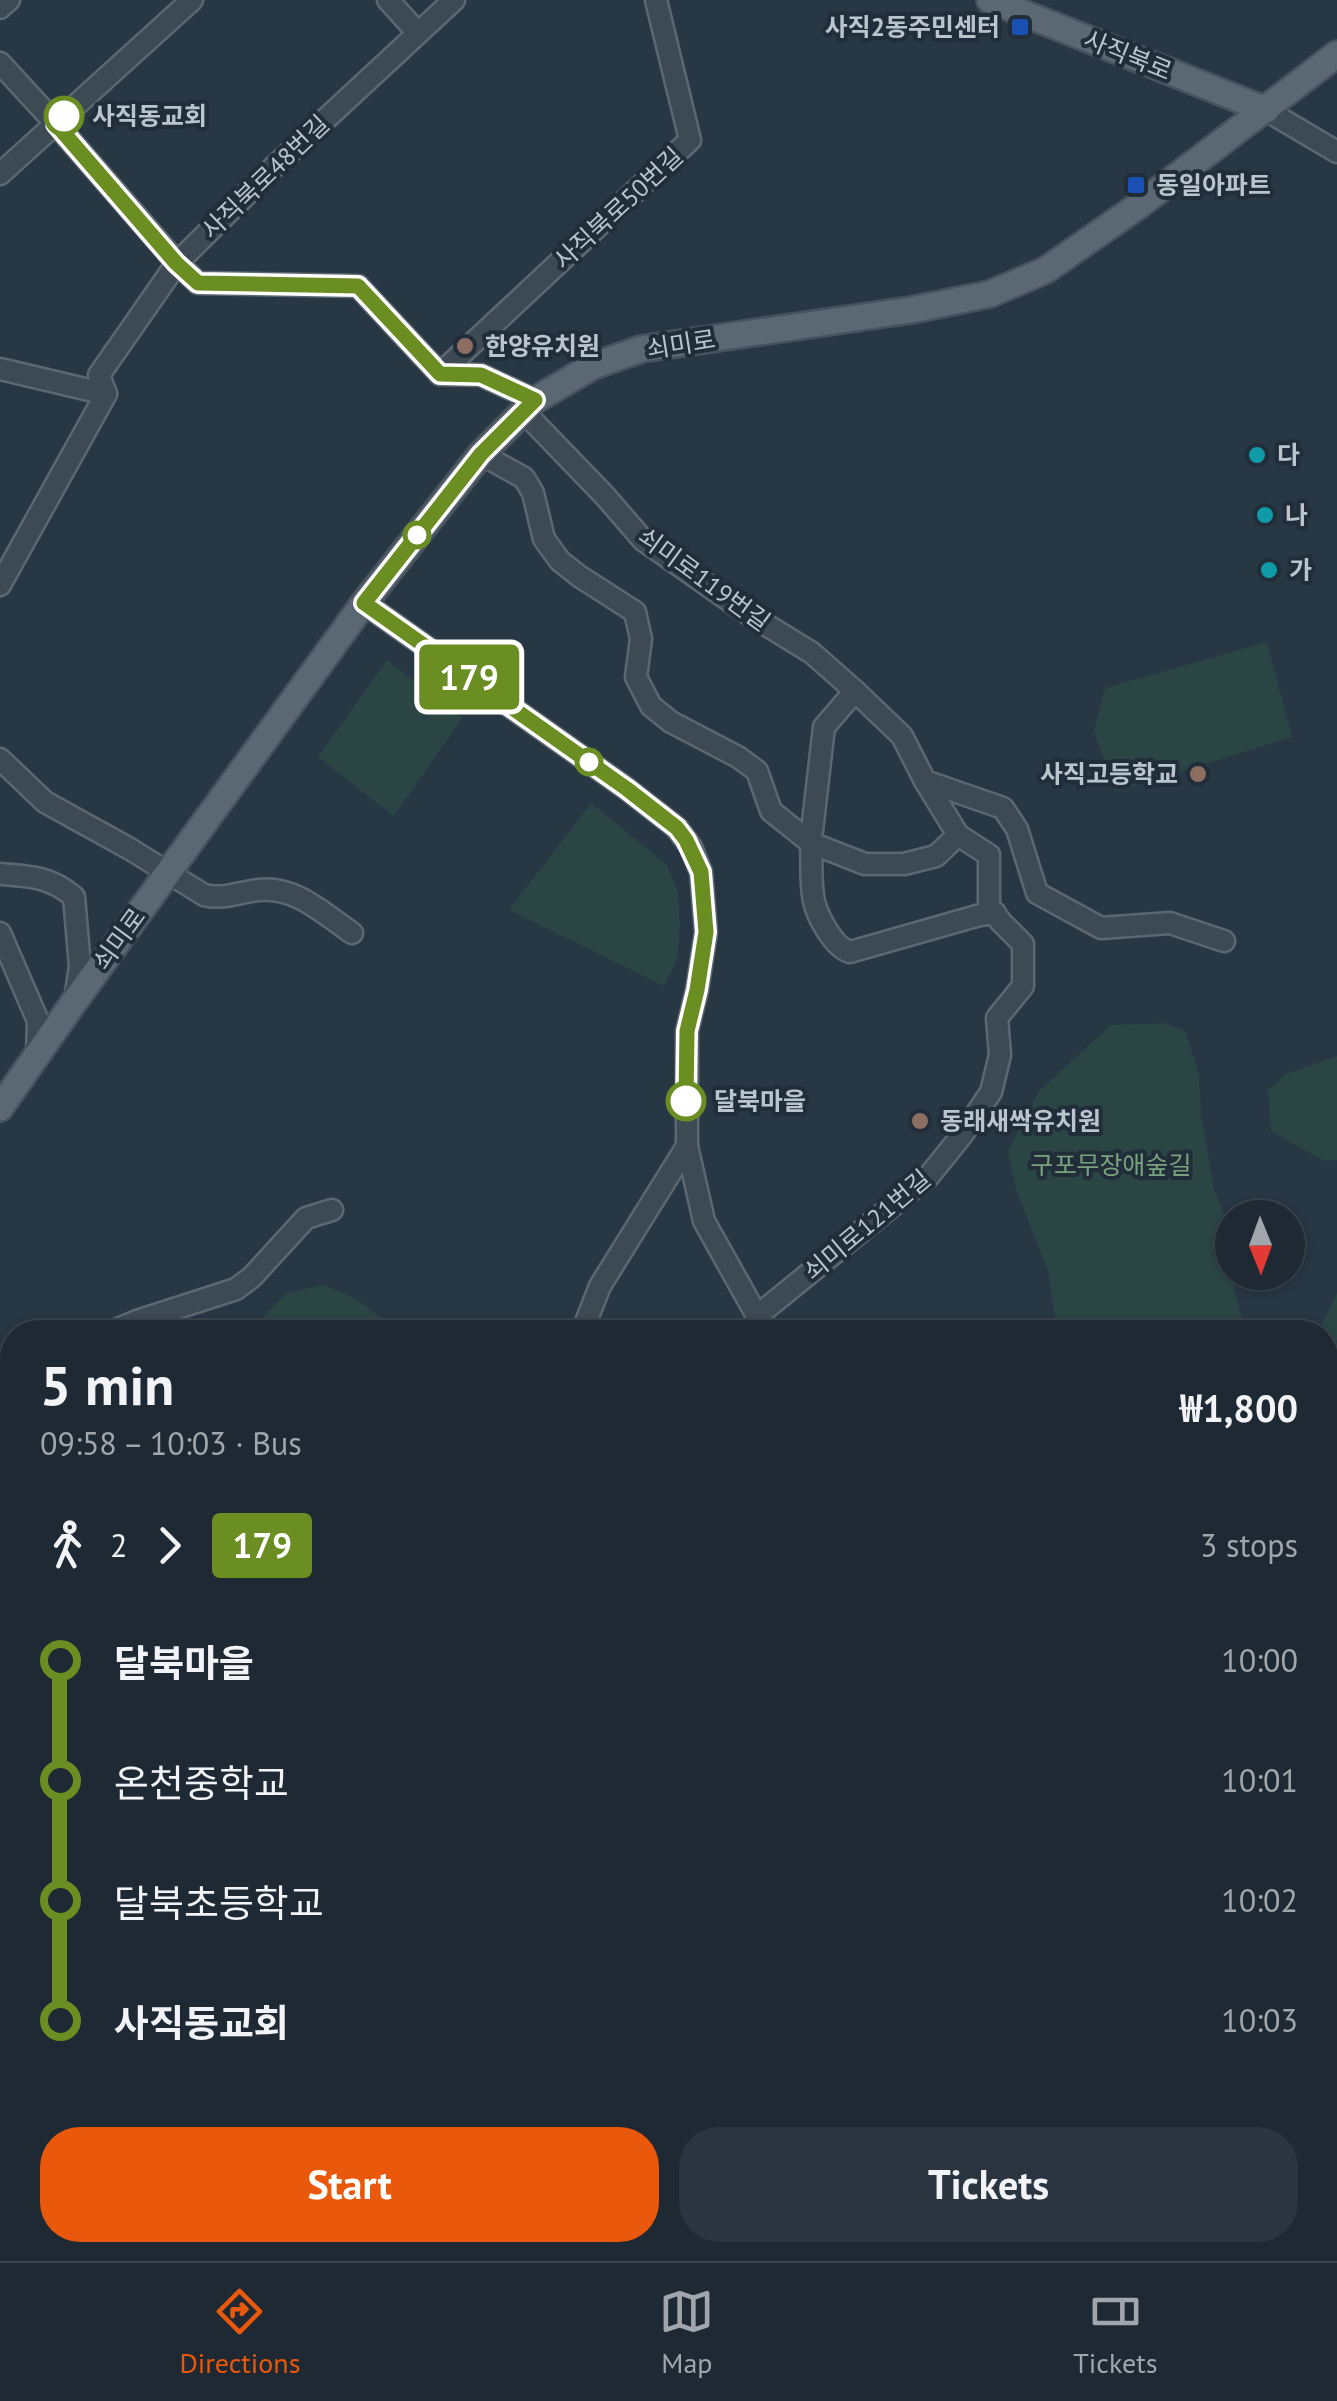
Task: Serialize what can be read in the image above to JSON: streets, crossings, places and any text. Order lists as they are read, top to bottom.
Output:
{
  "streets": {
    "main road": ["사직북로", "쇠미로"],
    "street": [
      "사직북로48번길",
      "사직북로50번길",
      "쇠미로119번길",
      "쇠미로121번길"
    ]
  },
  "crossings": [
    ["사직북로", "쇠미로"],
    ["쇠미로", "쇠미로119번길"],
    ["쇠미로119번길", "쇠미로121번길"]
  ],
  "parks": ["구포무장애숲길"],
  "places": {
    "transit": ["사직2동주민센터", "동일아파트"],
    "other": [
      "사직동교회",
      "한양유치원",
      "다",
      "나",
      "가",
      "사직고등학교",
      "달북마을",
      "동래새싹유치원"
    ]
  },
  "lines": ["bus line 179"],
  "north": "bottom",
  "page": {
    "on_map": "179",
    "heading": ["5 min", "09:58 – 10:03 · Bus", "₩1,800"],
    "legs": ["2", "179", "3 stops"],
    "list": [
      {
        "name": "달북마을",
        "value": "10:00"
      },
      {
        "name": "온천중학교",
        "value": "10:01"
      },
      {
        "name": "달북초등학교",
        "value": "10:02"
      },
      {
        "name": "사직동교회",
        "value": "10:03"
      }
    ],
    "buttons": ["Start", "Tickets"],
    "tabs": ["Directions", "Map", "Tickets"]
  }
}
